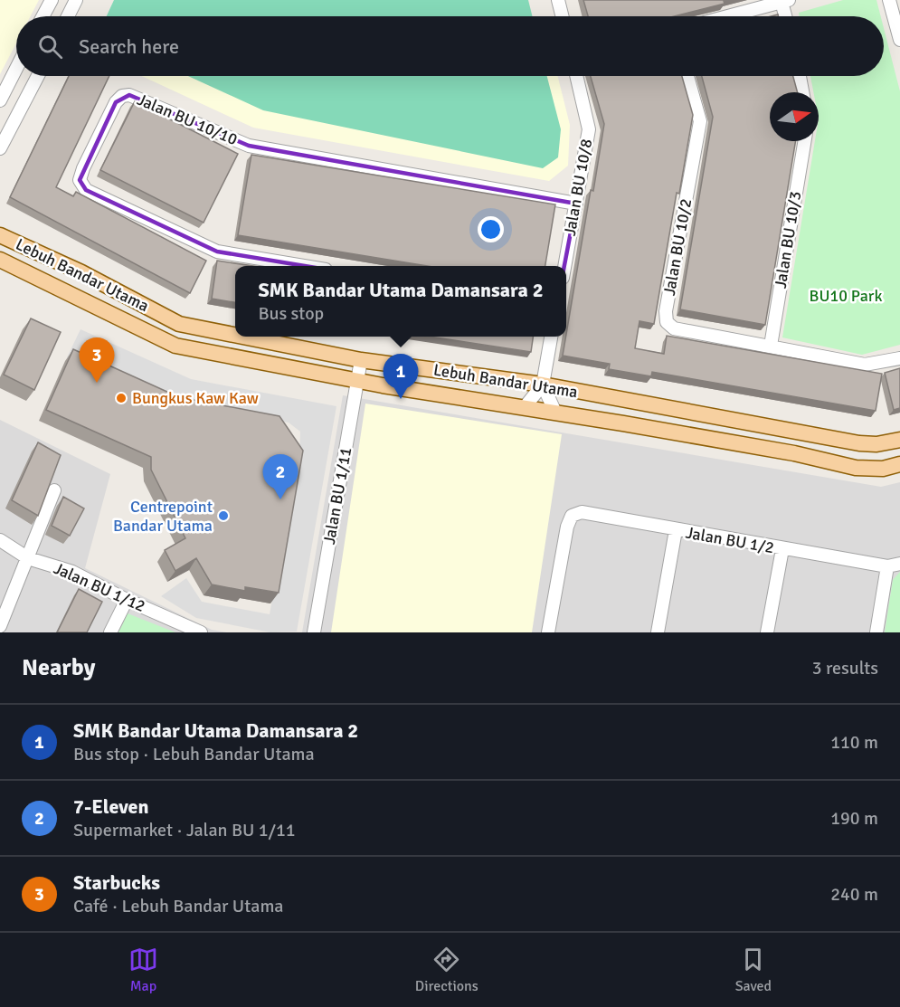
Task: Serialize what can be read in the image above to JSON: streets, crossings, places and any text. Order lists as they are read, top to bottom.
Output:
{
  "streets": {
    "main road": ["Lebuh Bandar Utama"],
    "street": [
      "Jalan BU 10/10",
      "Jalan BU 10/8",
      "Jalan BU 10/3",
      "Jalan BU 10/2",
      "Jalan BU 1/11",
      "Jalan BU 1/2",
      "Jalan BU 1/12"
    ]
  },
  "crossings": [
    ["Jalan BU 10/10", "Jalan BU 10/8"],
    ["Jalan BU 10/3", "Jalan BU 10/2"],
    ["Lebuh Bandar Utama", "Jalan BU 1/11"]
  ],
  "parks": ["BU10 Park"],
  "places": ["Bungkus Kaw Kaw", "Centrepoint Bandar Utama"],
  "north": "right",
  "page": {
    "search": "Search here",
    "popup": ["SMK Bandar Utama Damansara 2", "Bus stop"],
    "pins": ["3", "1", "2"],
    "heading": ["Nearby", "3 results"],
    "list": [
      {
        "mark": "1",
        "name": "SMK Bandar Utama Damansara 2",
        "note": "Bus stop · Lebuh Bandar Utama",
        "value": "110 m"
      },
      {
        "mark": "2",
        "name": "7-Eleven",
        "note": "Supermarket · Jalan BU 1/11",
        "value": "190 m"
      },
      {
        "mark": "3",
        "name": "Starbucks",
        "note": "Café · Lebuh Bandar Utama",
        "value": "240 m"
      }
    ],
    "nav": ["Map", "Directions", "Saved"]
  }
}
